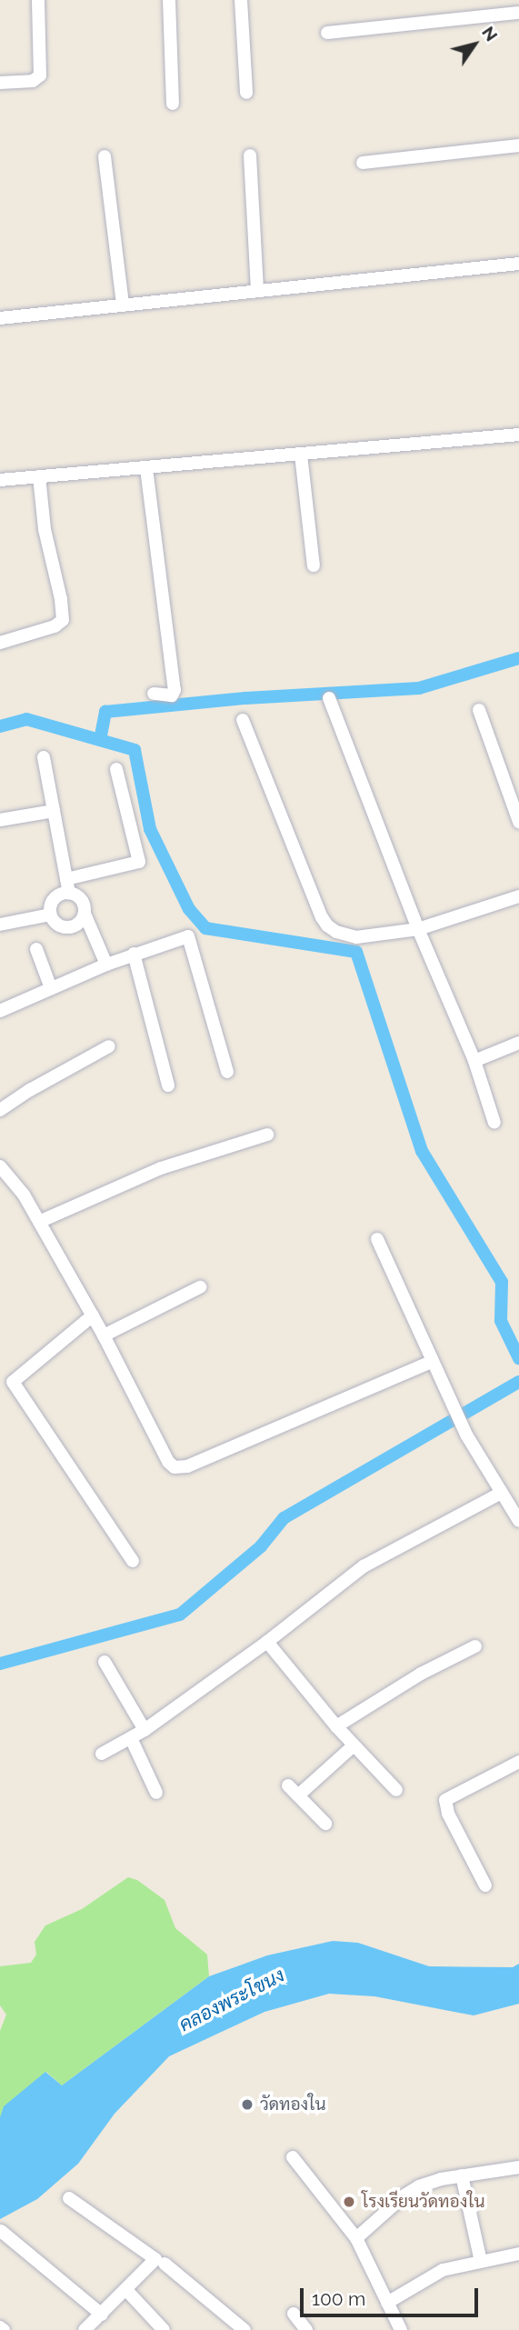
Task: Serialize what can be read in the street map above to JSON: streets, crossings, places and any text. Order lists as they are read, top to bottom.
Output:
{
  "water": ["คลองพระโขนง"],
  "places": ["วัดทองใน", "โรงเรียนวัดทองใน"],
  "scale_bar": "100 m",
  "north": "top right"
}
